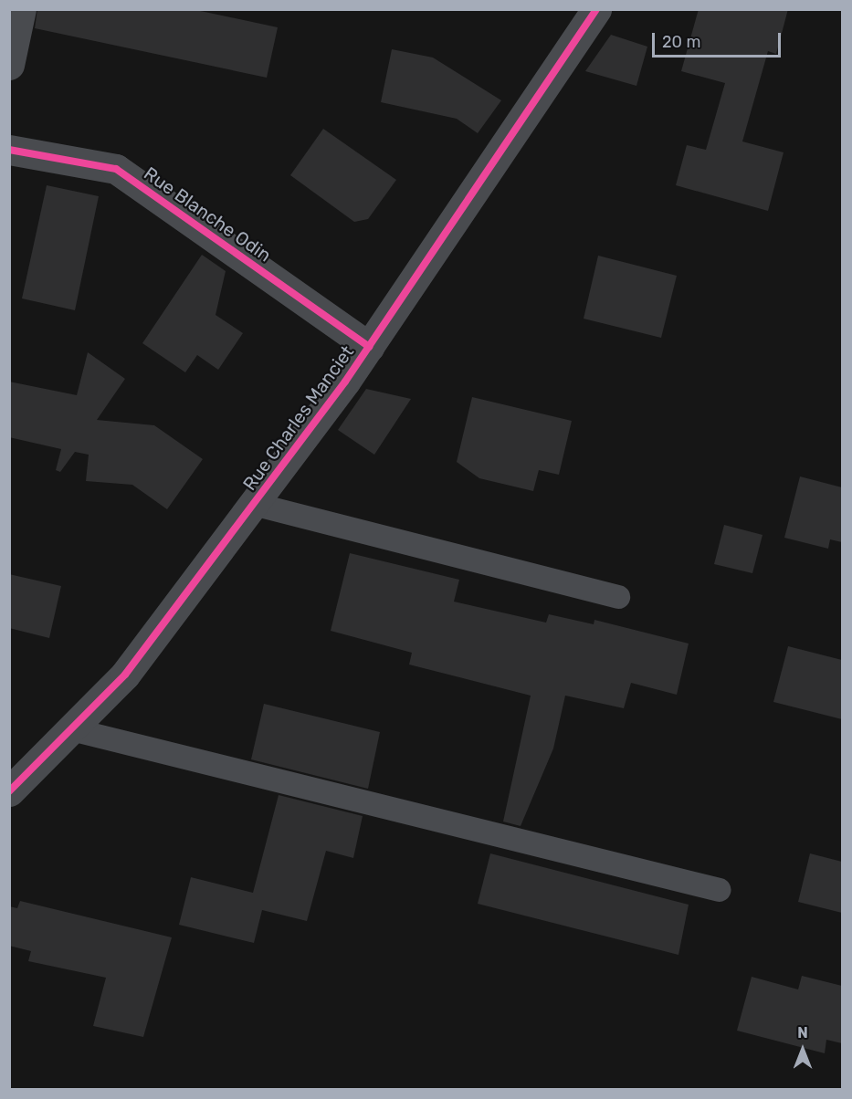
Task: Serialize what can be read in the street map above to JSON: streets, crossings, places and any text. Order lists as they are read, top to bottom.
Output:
{
  "streets": {
    "street": ["Rue Blanche Odin", "Rue Charles Manciet"]
  },
  "crossings": [
    ["Rue Blanche Odin", "Rue Charles Manciet"]
  ],
  "scale_bar": "20 m",
  "north": "top"
}
